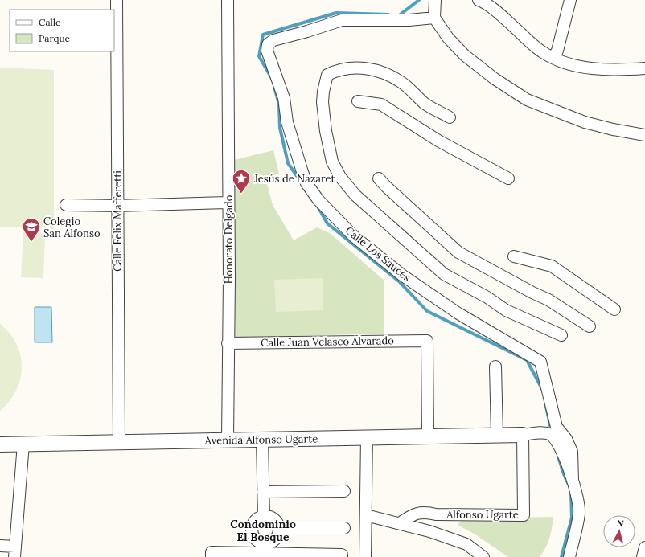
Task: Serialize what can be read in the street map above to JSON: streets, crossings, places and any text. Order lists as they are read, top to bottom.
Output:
{
  "streets": {
    "street": [
      "Calle Felix Mafferetti",
      "Honorato Delgado",
      "Calle Los Sauces",
      "Calle Juan Velasco Alvarado",
      "Avenida Alfonso Ugarte",
      "Alfonso Ugarte"
    ]
  },
  "crossings": [
    ["Calle Felix Mafferetti", "Avenida Alfonso Ugarte"],
    ["Honorato Delgado", "Calle Juan Velasco Alvarado"],
    ["Honorato Delgado", "Avenida Alfonso Ugarte"],
    ["Calle Juan Velasco Alvarado", "Avenida Alfonso Ugarte"],
    ["Avenida Alfonso Ugarte", "Alfonso Ugarte"]
  ],
  "districts": ["Condominio El Bosque"],
  "places": {
    "place": ["Jesús de Nazaret"],
    "school or university": ["Colegio San Alfonso"]
  },
  "legend": ["Calle", "Parque"],
  "north": "top"
}
